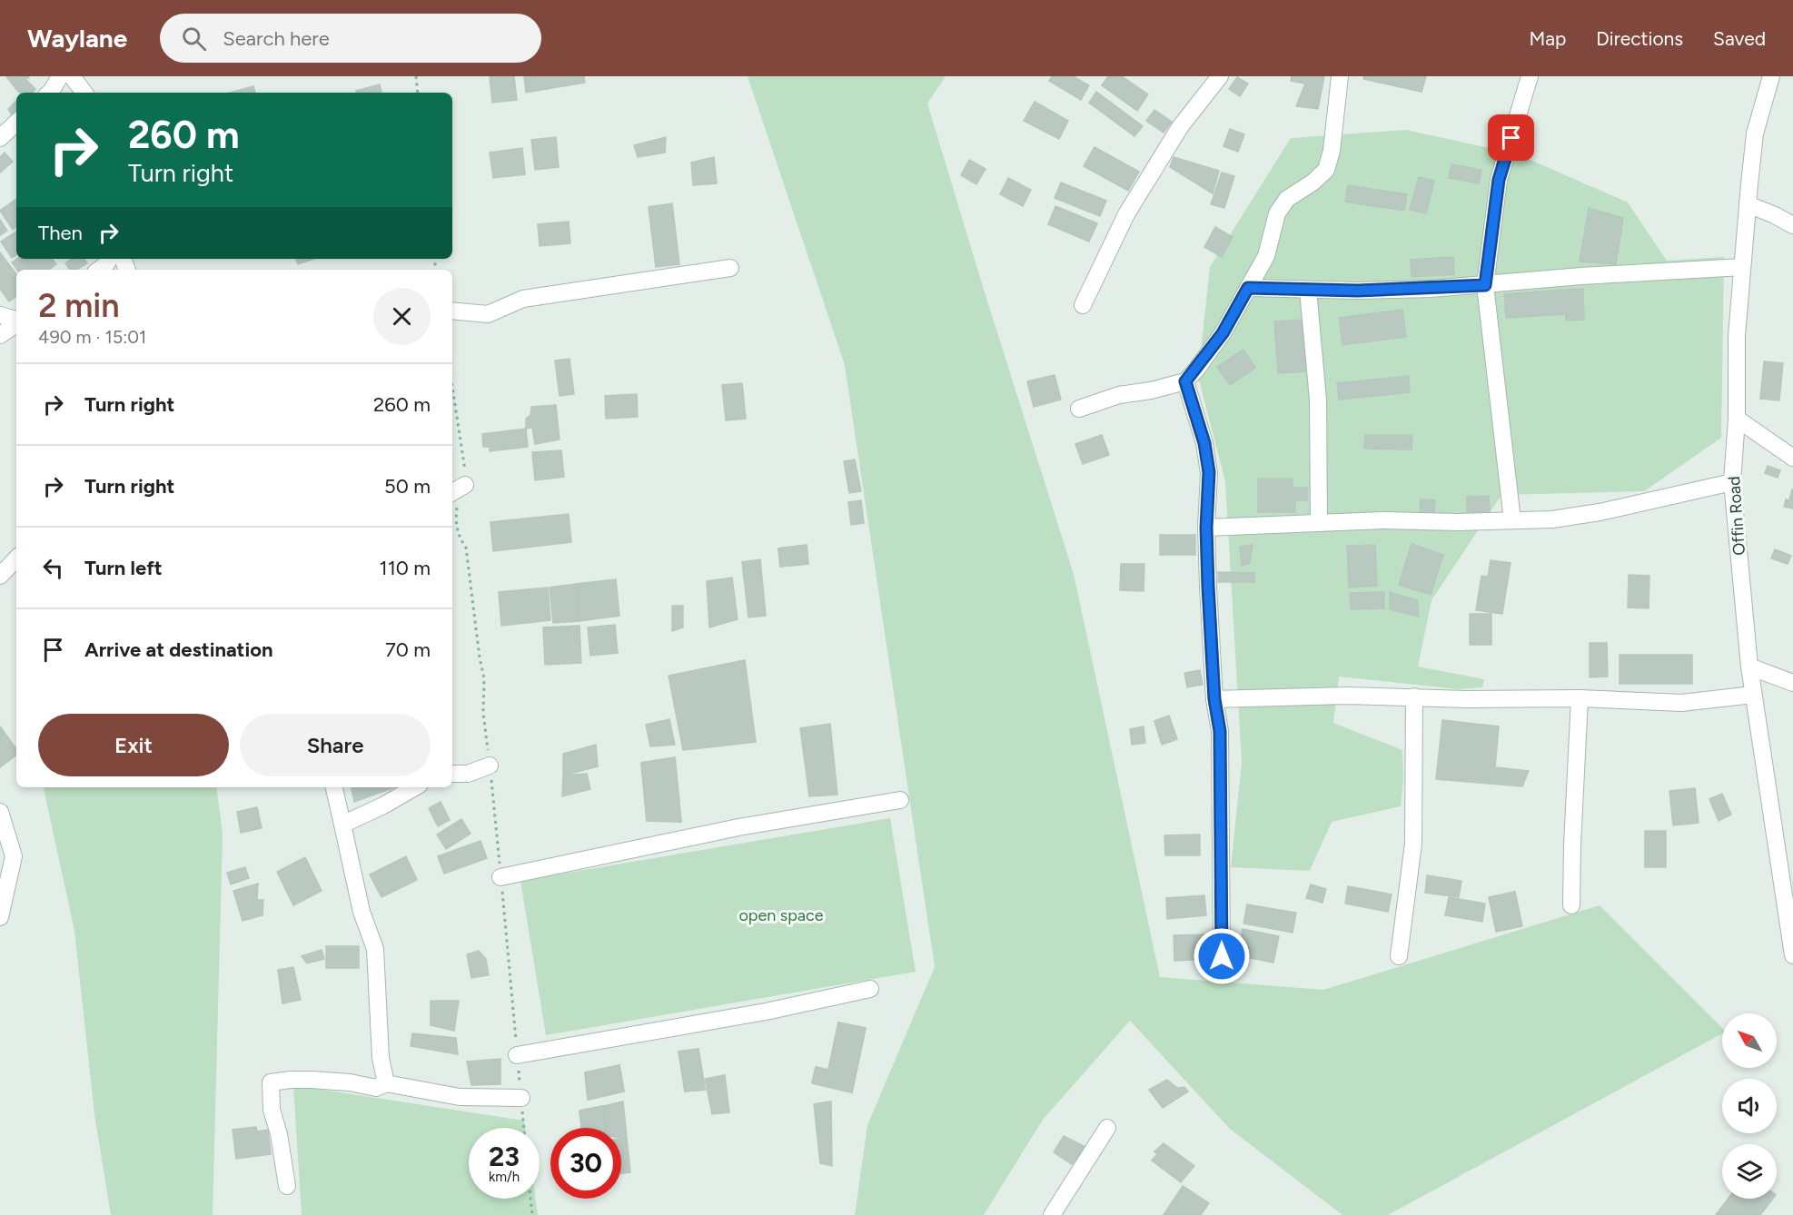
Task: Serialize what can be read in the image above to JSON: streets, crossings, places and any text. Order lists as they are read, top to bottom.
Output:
{
  "streets": {
    "street": ["Offin Road"]
  },
  "parks": ["open space"],
  "north": "top left",
  "page": {
    "header": "Waylane",
    "search": "Search here",
    "nav": ["Map", "Directions", "Saved"],
    "turn": ["260 m", "Turn right"],
    "then": "Then",
    "heading": ["2 min", "490 m · 15:01"],
    "list": [
      {
        "name": "Turn right",
        "value": "260 m"
      },
      {
        "name": "Turn right",
        "value": "50 m"
      },
      {
        "name": "Turn left",
        "value": "110 m"
      },
      {
        "name": "Arrive at destination",
        "value": "70 m"
      }
    ],
    "buttons": ["Exit", "Share"],
    "speed": "23 km/h",
    "limit": "30"
  }
}
